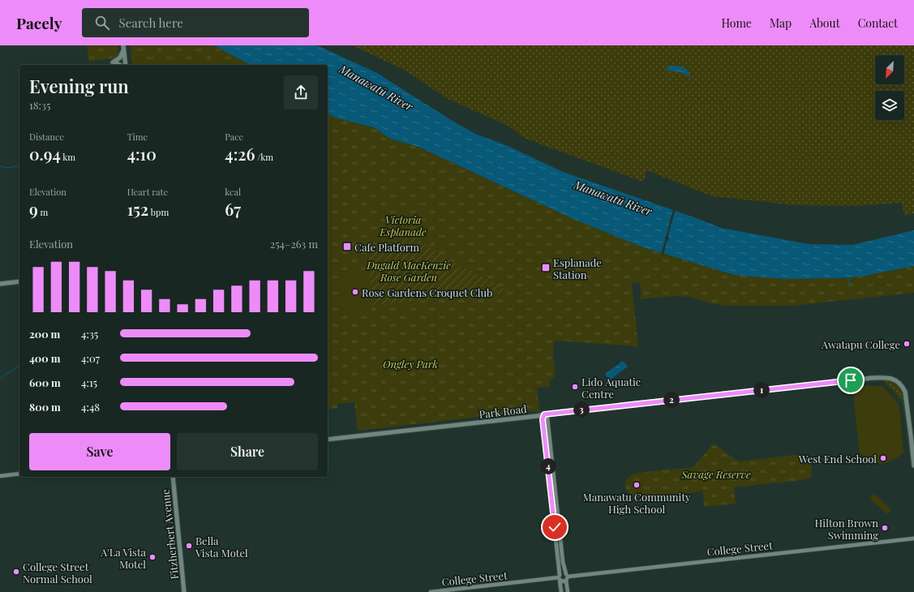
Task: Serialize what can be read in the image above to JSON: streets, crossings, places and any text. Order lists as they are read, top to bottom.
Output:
{
  "streets": {
    "main road": ["Park Road", "Fitzherbert Avenue"],
    "street": ["College Street"]
  },
  "water": ["Manawatū River"],
  "parks": [
    "Victoria Esplanade",
    "Dugald MacKenzie Rose Garden",
    "Ongley Park",
    "Savage Reserve"
  ],
  "places": {
    "transit": ["Cafe Platform", "Esplanade Station"],
    "other": [
      "Rose Gardens Croquet Club",
      "Awatapu College",
      "Lido Aquatic Centre",
      "West End School",
      "Manawatu Community High School",
      "Hilton Brown Swimming",
      "Bella Vista Motel",
      "A'La Vista Motel",
      "College Street Normal School"
    ]
  },
  "north": "bottom left",
  "page": {
    "header": "Pacely",
    "search": "Search here",
    "nav": [
      "Home",
      "Map",
      "About",
      "Contact"
    ],
    "heading": ["Evening run", "18:35"],
    "stats": [
      ["Distance", "0.94 km"],
      ["Time", "4:10"],
      ["Pace", "4:26 /km"],
      ["Elevation", "9 m"],
      ["Heart rate", "152 bpm"],
      ["kcal", "67"]
    ],
    "chart": ["Elevation", "254–263 m"],
    "list": [
      {
        "name": "200 m",
        "note": "4:35"
      },
      {
        "name": "400 m",
        "note": "4:07"
      },
      {
        "name": "600 m",
        "note": "4:15"
      },
      {
        "name": "800 m",
        "note": "4:48"
      }
    ],
    "pins": [
      "1",
      "2",
      "3",
      "4"
    ],
    "buttons": ["Save", "Share"]
  }
}
